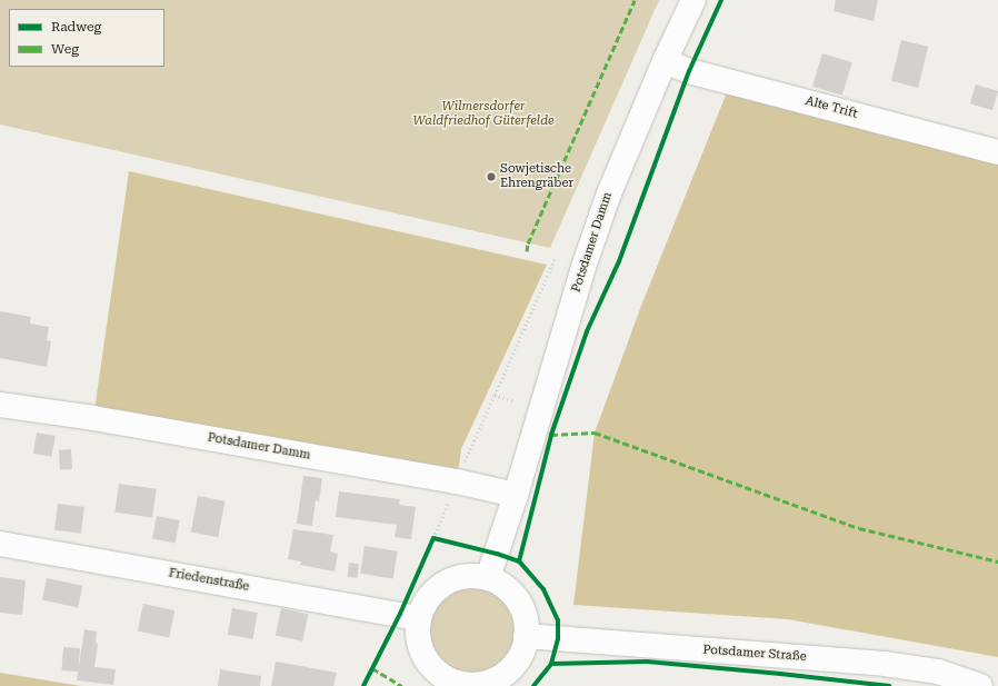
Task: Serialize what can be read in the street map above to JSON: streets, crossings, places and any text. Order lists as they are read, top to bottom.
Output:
{
  "streets": {
    "street": [
      "Alte Trift",
      "Potsdamer Damm",
      "Friedenstraße",
      "Potsdamer Straße"
    ]
  },
  "crossings": [
    ["Alte Trift", "Potsdamer Damm"],
    ["Potsdamer Damm", "Friedenstraße"],
    ["Potsdamer Damm", "Potsdamer Straße"],
    ["Friedenstraße", "Potsdamer Straße"]
  ],
  "parks": ["Wilmersdorfer Waldfriedhof Güterfelde"],
  "places": ["Sowjetische Ehrengräber"],
  "legend": ["Radweg", "Weg"]
}
